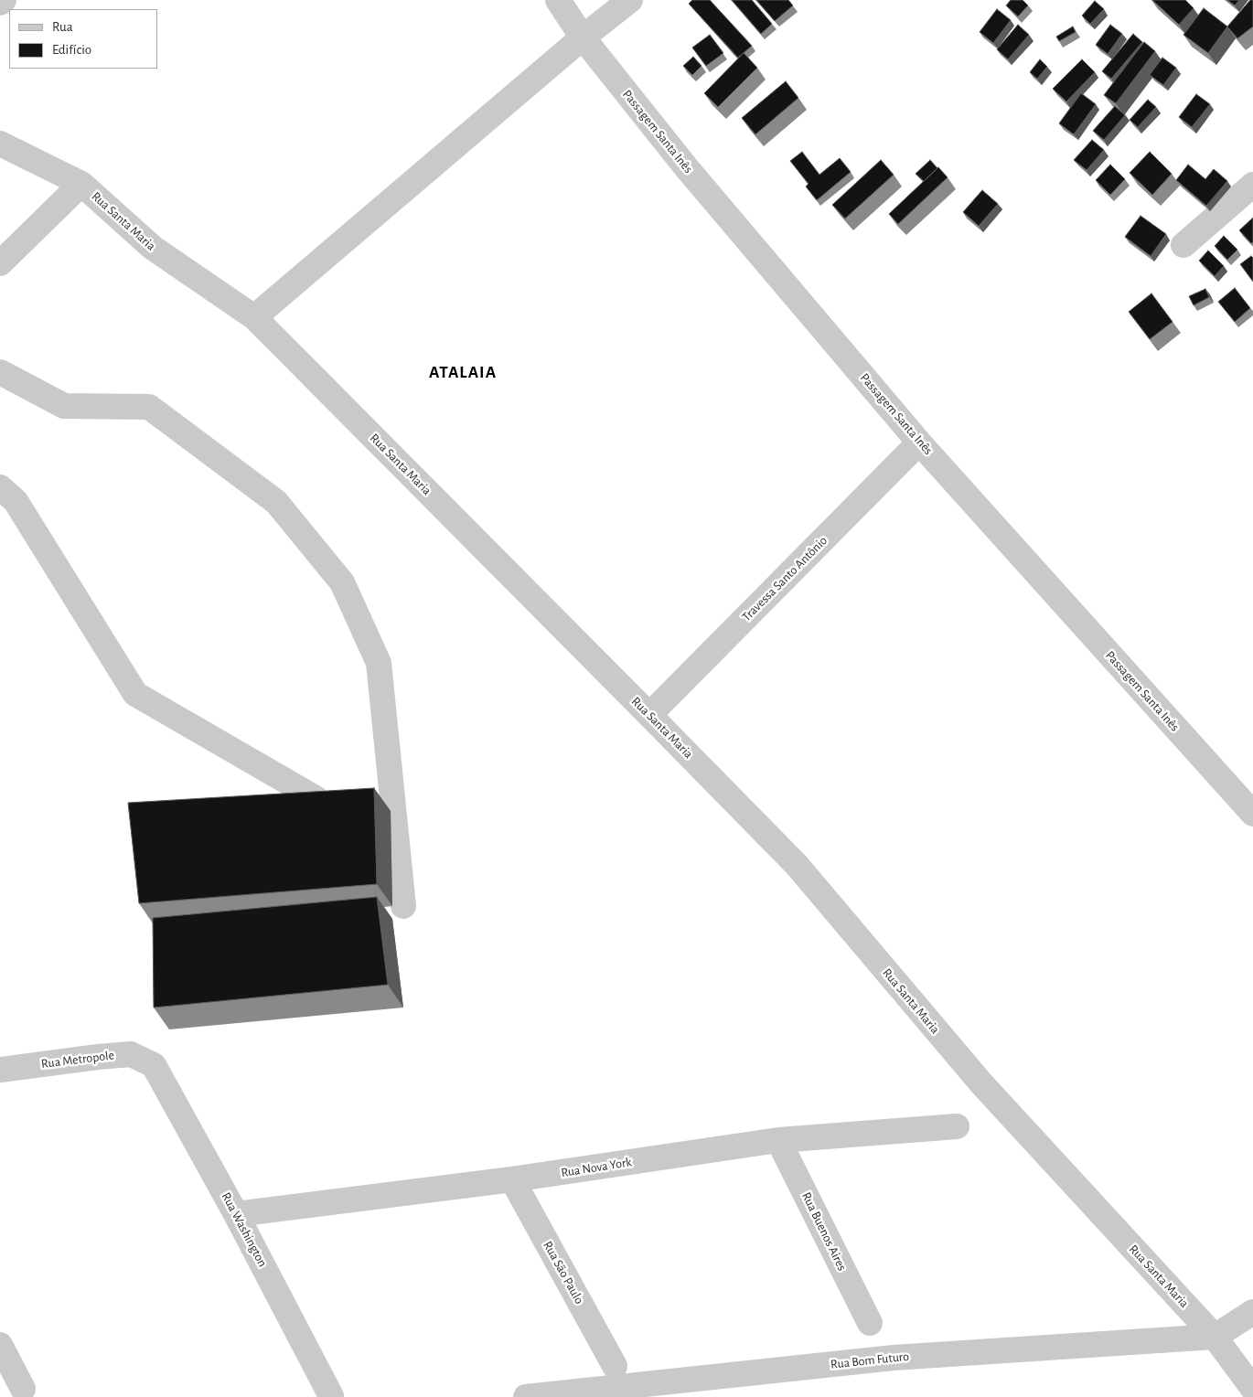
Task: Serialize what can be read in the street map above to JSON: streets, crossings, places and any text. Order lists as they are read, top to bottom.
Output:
{
  "streets": {
    "street": [
      "Passagem Santa Inês",
      "Rua Santa Maria",
      "Travessa Santo Antônio",
      "Rua Metropole",
      "Rua Nova York",
      "Rua Washington",
      "Rua Buenos Aires",
      "Rua São Paulo",
      "Rua Bom Futuro"
    ]
  },
  "crossings": [
    ["Passagem Santa Inês", "Travessa Santo Antônio"],
    ["Rua Santa Maria", "Travessa Santo Antônio"],
    ["Rua Santa Maria", "Rua Bom Futuro"],
    ["Rua Metropole", "Rua Washington"],
    ["Rua Nova York", "Rua Washington"],
    ["Rua Nova York", "Rua Buenos Aires"],
    ["Rua Nova York", "Rua São Paulo"]
  ],
  "districts": ["ATALAIA"],
  "legend": ["Rua", "Edifício"]
}
